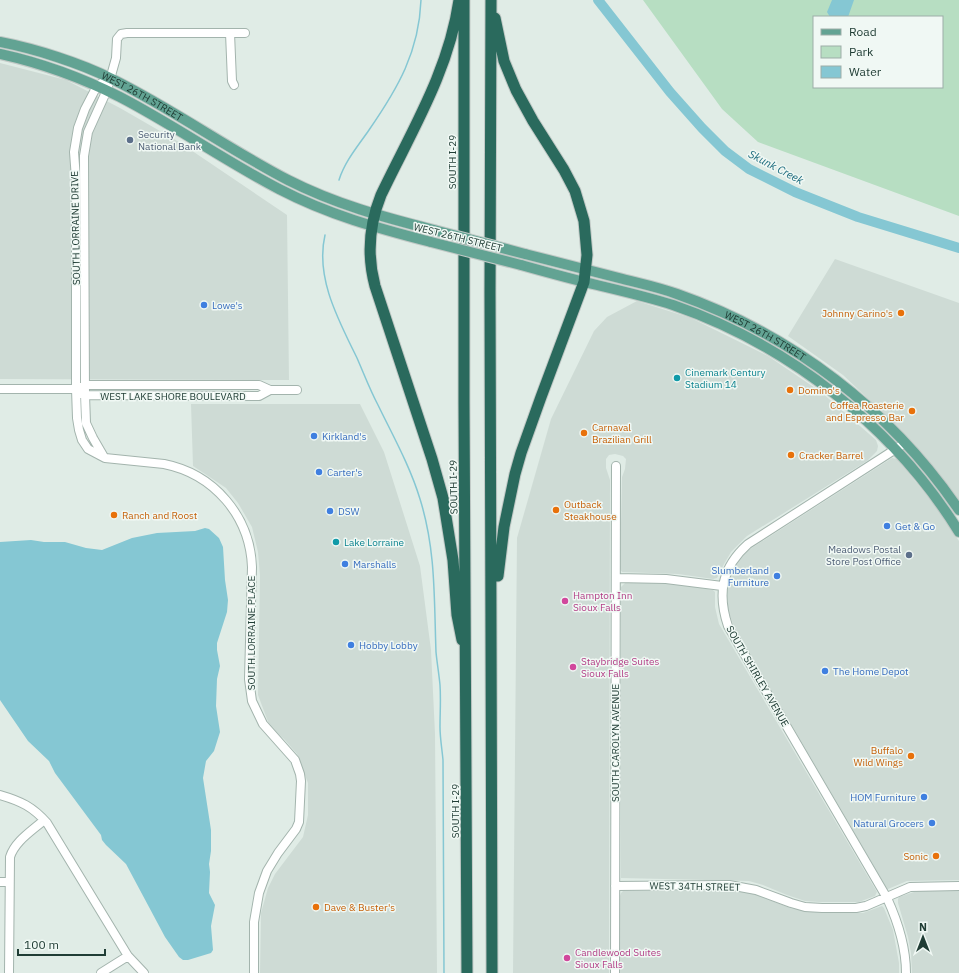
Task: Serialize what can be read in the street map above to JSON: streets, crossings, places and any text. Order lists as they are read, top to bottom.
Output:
{
  "streets": {
    "highway": ["SOUTH I-29"],
    "main road": ["WEST 26TH STREET"],
    "street": [
      "SOUTH LORRAINE DRIVE",
      "WEST LAKE SHORE BOULEVARD",
      "SOUTH LORRAINE PLACE",
      "SOUTH SHIRLEY AVENUE",
      "SOUTH CAROLYN AVENUE",
      "WEST 34TH STREET"
    ]
  },
  "crossings": [
    ["WEST 26TH STREET", "SOUTH LORRAINE DRIVE"],
    ["WEST 26TH STREET", "SOUTH SHIRLEY AVENUE"],
    ["SOUTH LORRAINE DRIVE", "WEST LAKE SHORE BOULEVARD"],
    ["SOUTH LORRAINE DRIVE", "SOUTH LORRAINE PLACE"],
    ["WEST LAKE SHORE BOULEVARD", "SOUTH LORRAINE PLACE"],
    ["SOUTH SHIRLEY AVENUE", "WEST 34TH STREET"],
    ["SOUTH CAROLYN AVENUE", "WEST 34TH STREET"]
  ],
  "water": ["Skunk Creek"],
  "places": [
    "Security National Bank",
    "Lowe's",
    "Johnny Carino's",
    "Cinemark Century Stadium 14",
    "Domino's",
    "Coffea Roasterie and Espresso Bar",
    "Carnaval Brazilian Grill",
    "Kirkland's",
    "Cracker Barrel",
    "Carter's",
    "Outback Steakhouse",
    "DSW",
    "Ranch and Roost",
    "Get & Go",
    "Lake Lorraine",
    "Meadows Postal Store Post Office",
    "Marshalls",
    "Slumberland Furniture",
    "Hampton Inn Sioux Falls",
    "Hobby Lobby",
    "Staybridge Suites Sioux Falls",
    "The Home Depot",
    "Buffalo Wild Wings",
    "HOM Furniture",
    "Natural Grocers",
    "Sonic",
    "Dave & Buster's",
    "Candlewood Suites Sioux Falls"
  ],
  "legend": ["Road", "Park", "Water"],
  "scale_bar": "100 m",
  "north": "top"
}
